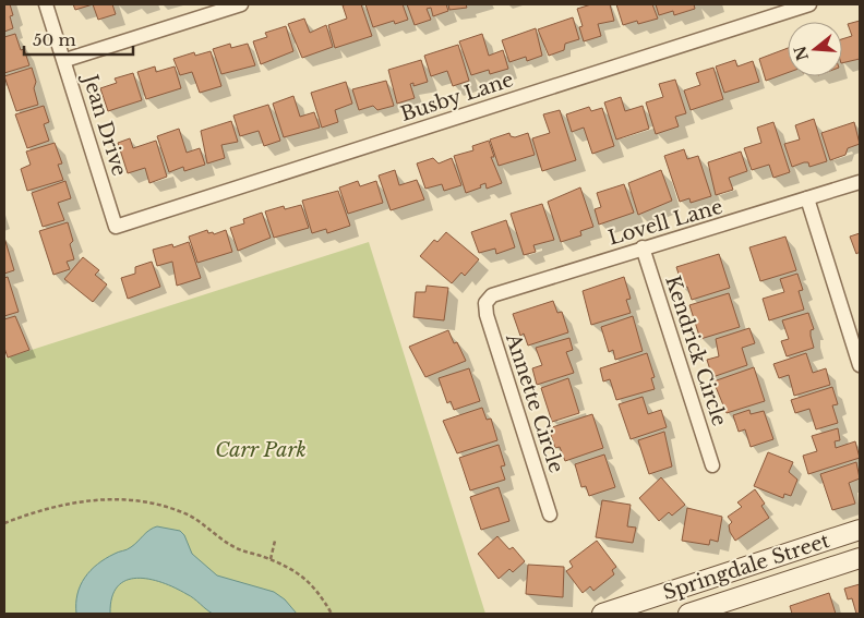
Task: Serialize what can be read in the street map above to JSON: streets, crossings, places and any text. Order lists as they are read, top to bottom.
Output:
{
  "streets": {
    "main road": ["Springdale Street"],
    "street": [
      "Busby Lane",
      "Jean Drive",
      "Lovell Lane",
      "Kendrick Circle",
      "Annette Circle"
    ]
  },
  "crossings": [
    ["Busby Lane", "Jean Drive"],
    ["Lovell Lane", "Kendrick Circle"],
    ["Lovell Lane", "Annette Circle"]
  ],
  "parks": ["Carr Park"],
  "scale_bar": "50 m",
  "north": "left"
}
